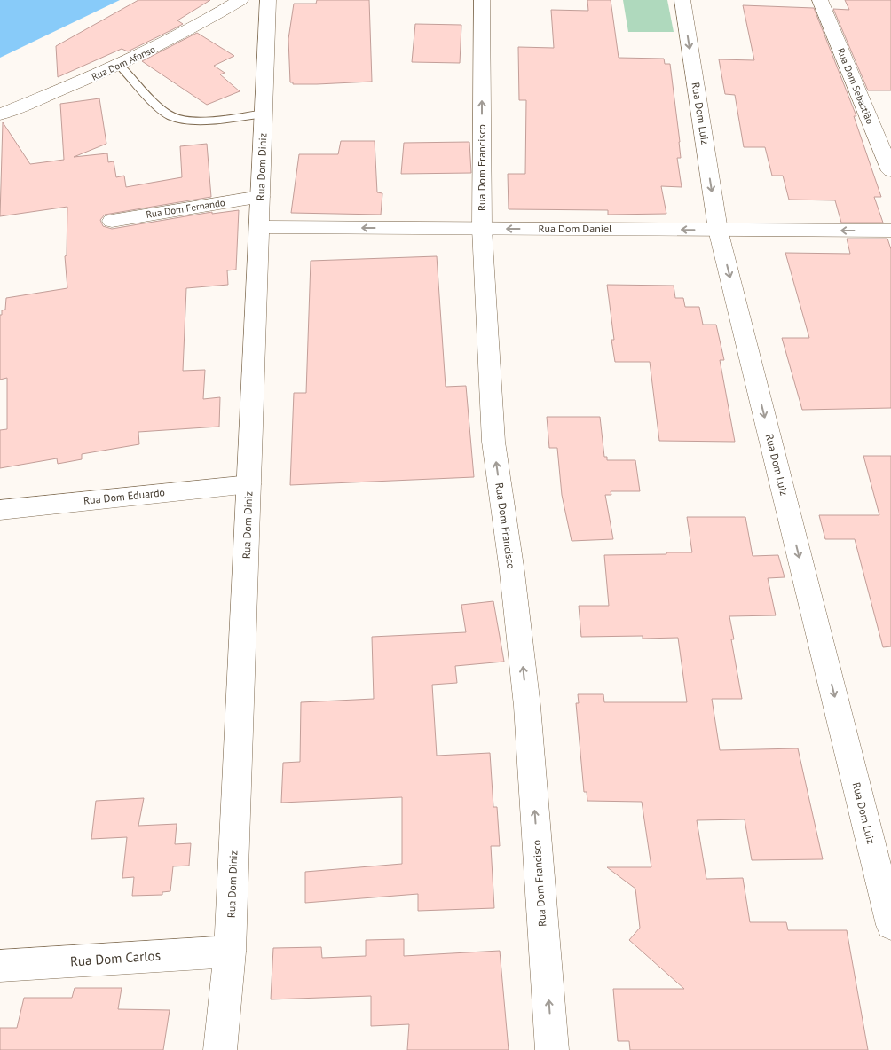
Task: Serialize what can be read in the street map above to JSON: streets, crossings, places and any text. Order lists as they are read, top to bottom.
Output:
{
  "streets": {
    "street": [
      "Rua Dom Afonso",
      "Rua Dom Sebastião",
      "Rua Dom Luiz",
      "Rua Dom Diniz",
      "Rua Dom Francisco",
      "Rua Dom Fernando",
      "Rua Dom Daniel",
      "Rua Dom Eduardo",
      "Rua Dom Carlos"
    ]
  },
  "crossings": [
    ["Rua Dom Luiz", "Rua Dom Daniel"],
    ["Rua Dom Diniz", "Rua Dom Fernando"],
    ["Rua Dom Diniz", "Rua Dom Daniel"],
    ["Rua Dom Diniz", "Rua Dom Eduardo"],
    ["Rua Dom Diniz", "Rua Dom Carlos"],
    ["Rua Dom Francisco", "Rua Dom Daniel"]
  ],
  "one_way": ["Rua Dom Luiz", "Rua Dom Francisco", "Rua Dom Daniel"]
}
